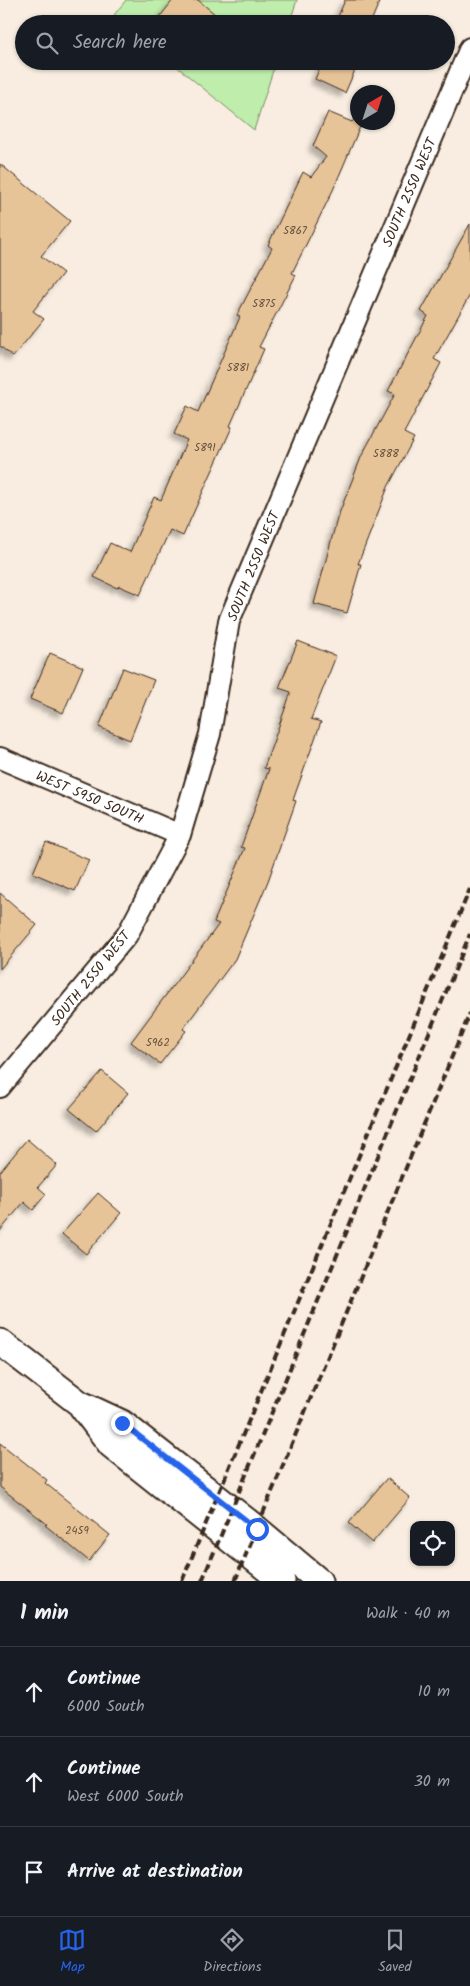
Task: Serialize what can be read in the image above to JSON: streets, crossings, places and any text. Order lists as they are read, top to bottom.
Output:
{
  "streets": {
    "street": ["SOUTH 2550 WEST", "WEST 5950 SOUTH"]
  },
  "crossings": [
    ["SOUTH 2550 WEST", "WEST 5950 SOUTH"]
  ],
  "house_numbers": [
    "5867",
    "5875",
    "5881",
    "5891",
    "5888",
    "5962",
    "2459"
  ],
  "north": "top right",
  "page": {
    "search": "Search here",
    "heading": ["1 min", "Walk · 40 m"],
    "list": [
      ["Continue", "6000 South", "10 m"],
      ["Continue", "West 6000 South", "30 m"],
      "Arrive at destination"
    ],
    "nav": ["Map", "Directions", "Saved"]
  }
}
